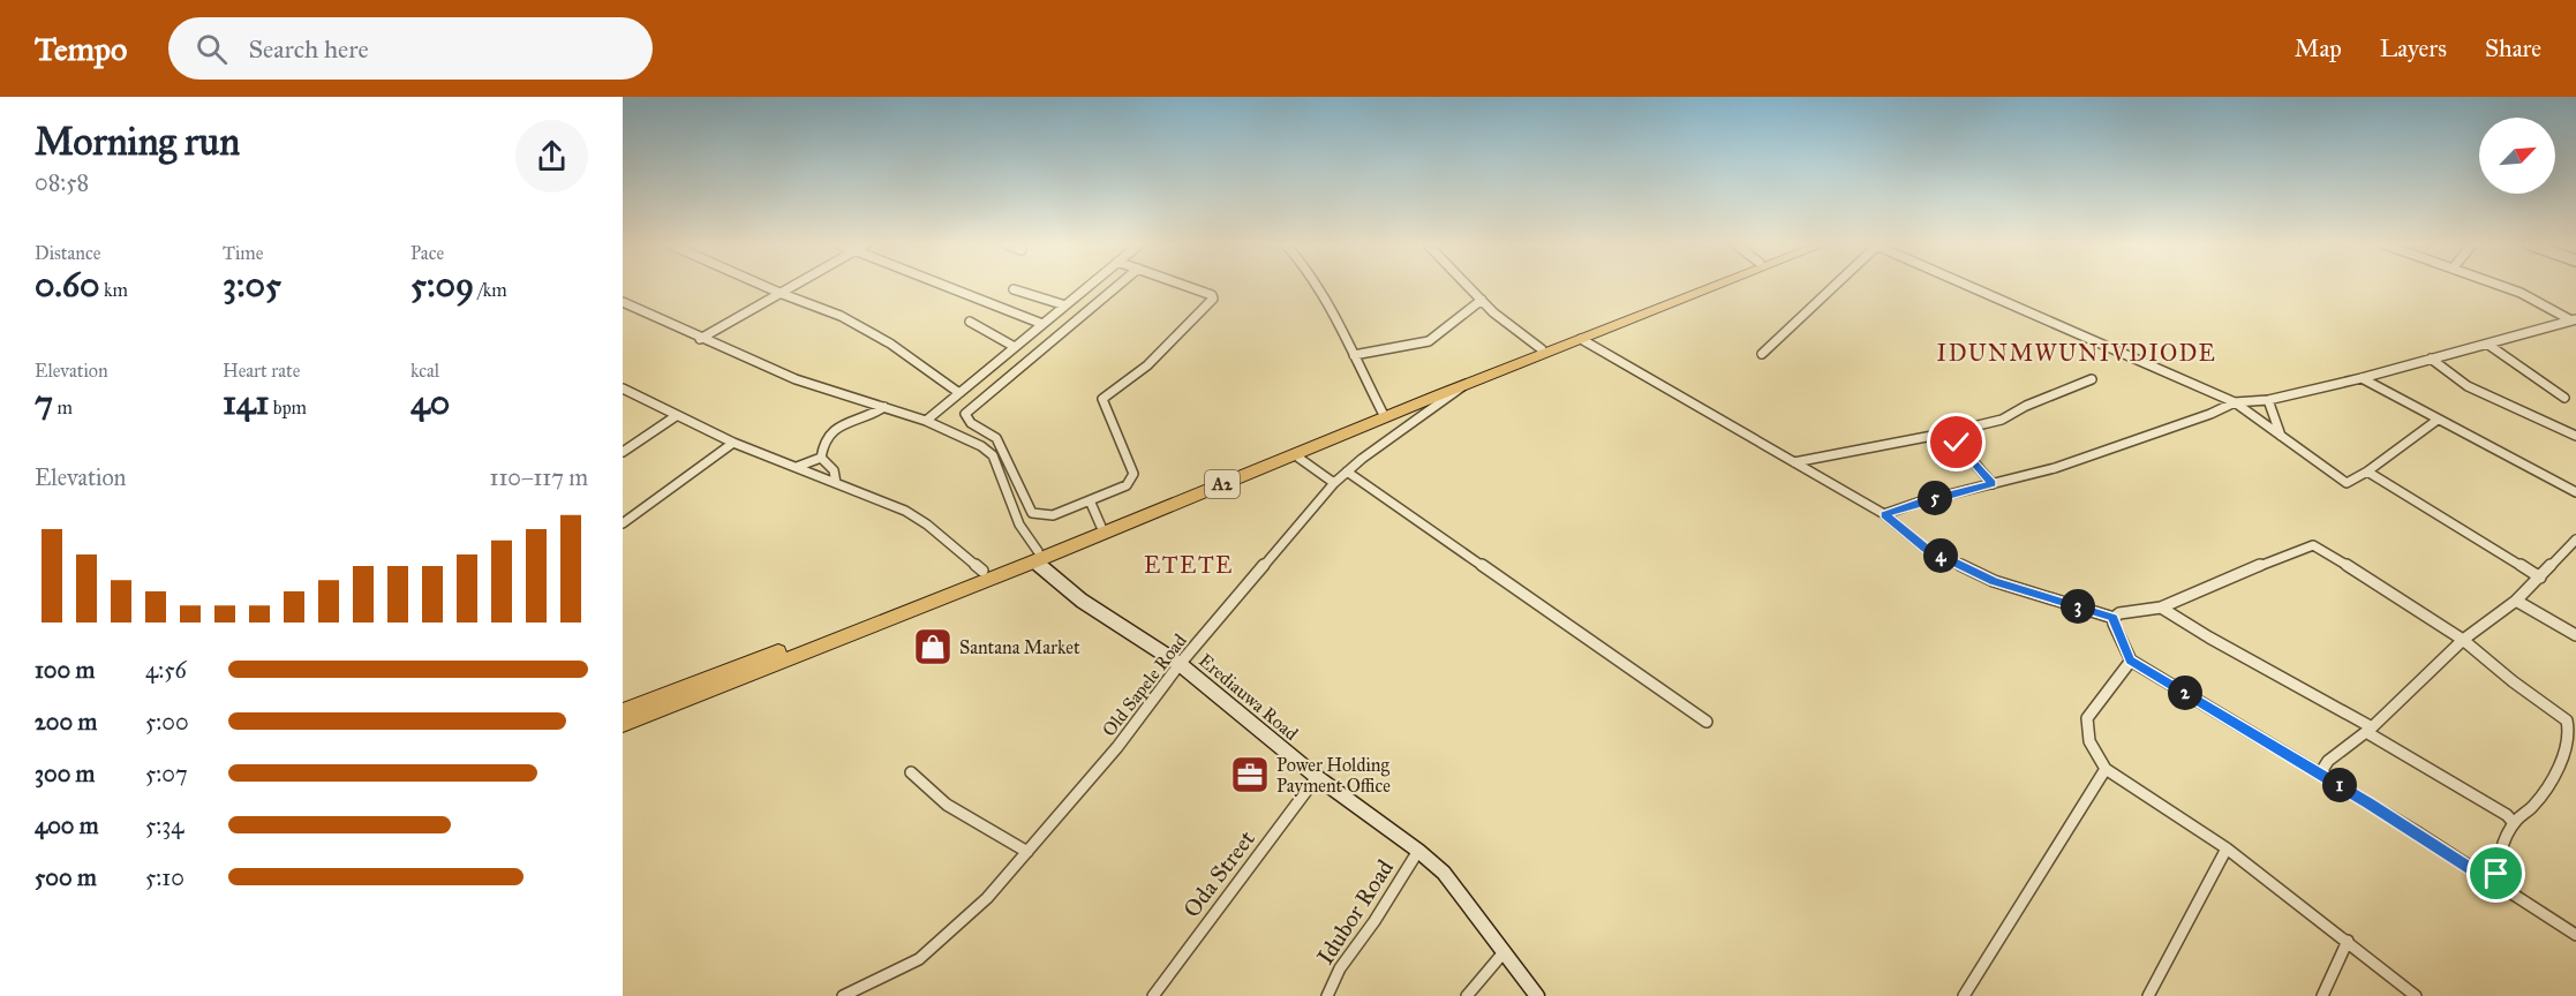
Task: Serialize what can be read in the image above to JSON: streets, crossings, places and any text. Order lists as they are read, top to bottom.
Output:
{
  "streets": {
    "highway": ["A2"],
    "street": [
      "Old Sapele Road",
      "Erediauwa Road",
      "Oda Street",
      "Idubor Road"
    ]
  },
  "crossings": [
    ["A2", "Old Sapele Road"],
    ["A2", "Erediauwa Road"],
    ["Old Sapele Road", "Erediauwa Road"],
    ["Erediauwa Road", "Oda Street"],
    ["Erediauwa Road", "Idubor Road"]
  ],
  "districts": ["IDUNMWUNIVDIODE", "ETETE"],
  "places": {
    "shop": ["Santana Market"],
    "office": ["Power Holding Payment Office"]
  },
  "north": "top right",
  "page": {
    "header": "Tempo",
    "search": "Search here",
    "nav": ["Map", "Layers", "Share"],
    "heading": ["Morning run", "08:58"],
    "stats": [
      ["Distance", "0.60 km"],
      ["Time", "3:05"],
      ["Pace", "5:09 /km"],
      ["Elevation", "7 m"],
      ["Heart rate", "141 bpm"],
      ["kcal", "40"]
    ],
    "chart": ["Elevation", "110–117 m"],
    "pins": [
      "5",
      "4",
      "3",
      "2",
      "1"
    ],
    "list": [
      {
        "name": "100 m",
        "note": "4:56"
      },
      {
        "name": "200 m",
        "note": "5:00"
      },
      {
        "name": "300 m",
        "note": "5:07"
      },
      {
        "name": "400 m",
        "note": "5:34"
      },
      {
        "name": "500 m",
        "note": "5:10"
      }
    ]
  }
}
